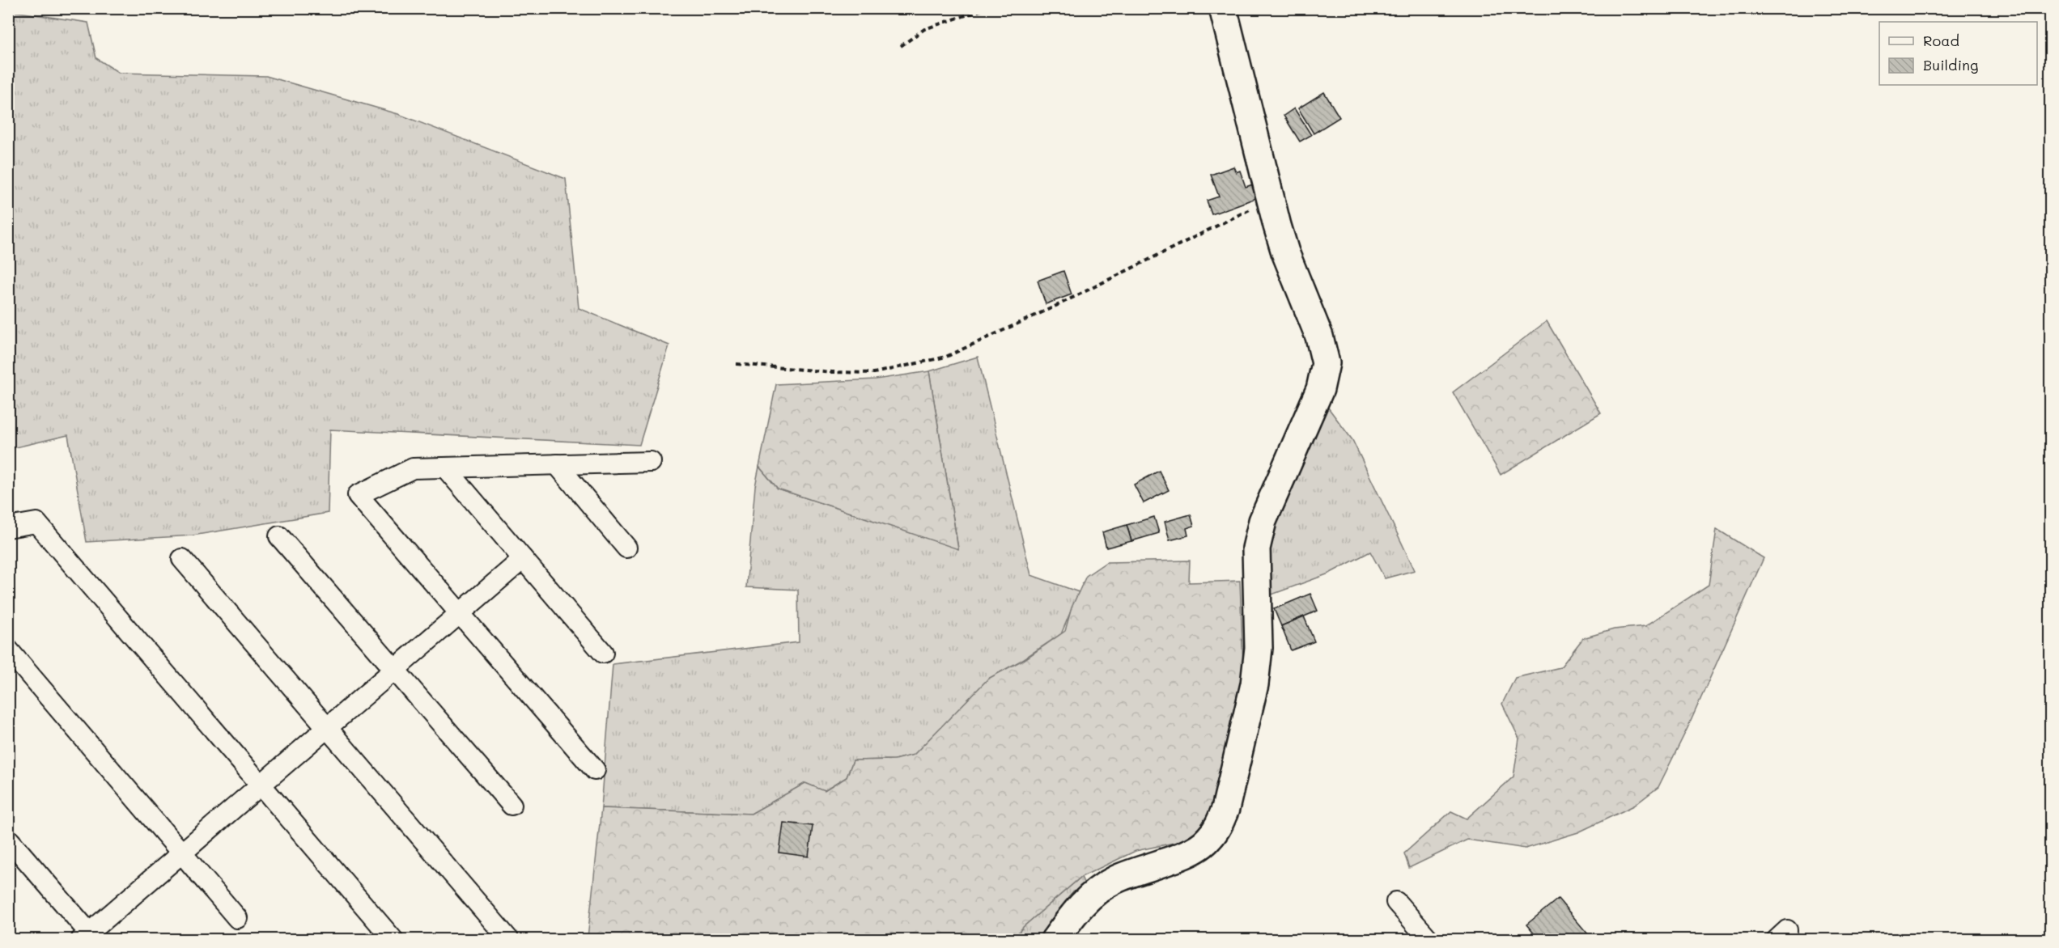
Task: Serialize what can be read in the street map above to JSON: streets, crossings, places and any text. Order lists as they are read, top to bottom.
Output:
{
  "legend": ["Road", "Building"]
}
